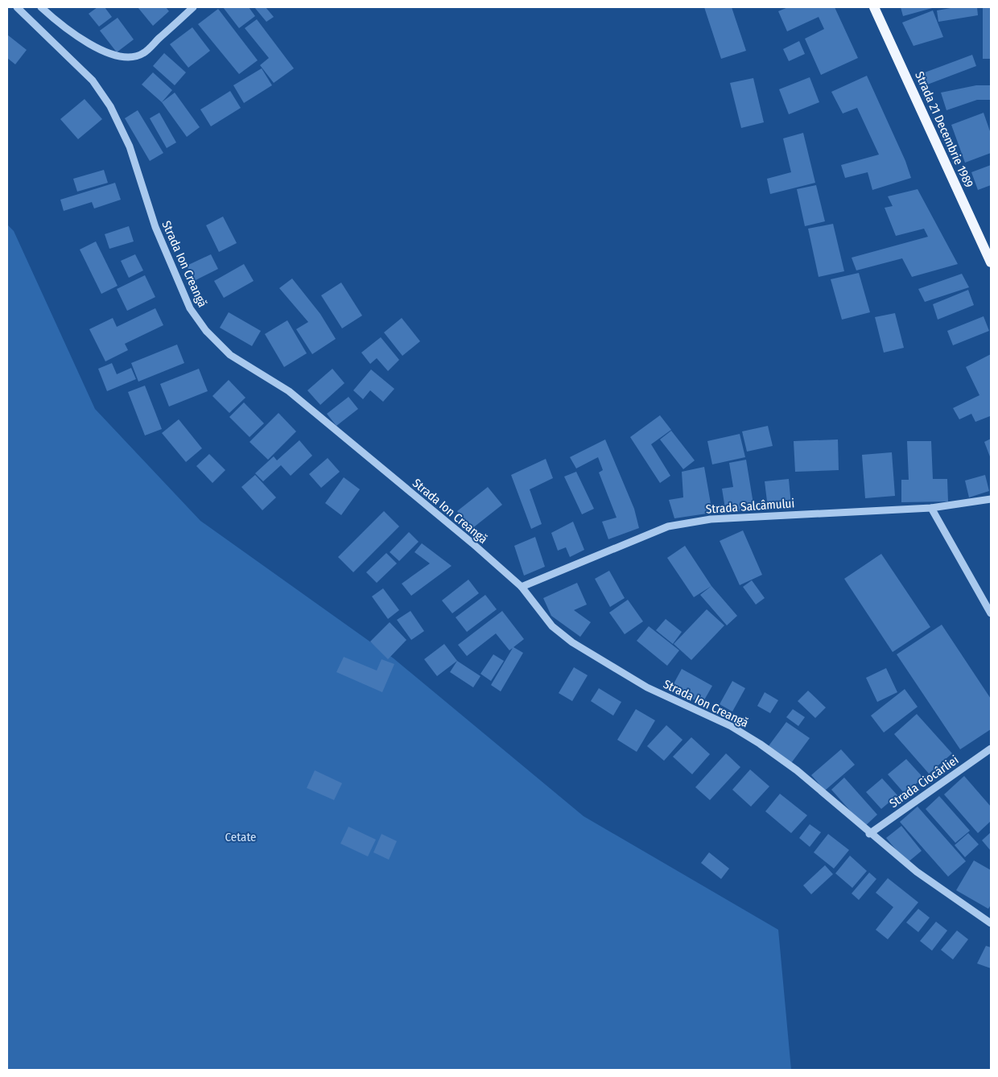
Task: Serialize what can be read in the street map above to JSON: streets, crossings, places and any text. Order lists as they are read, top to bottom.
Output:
{
  "streets": {
    "main road": ["Strada 21 Decembrie 1989"],
    "street": ["Strada Ion Creangă", "Strada Salcâmului", "Strada Ciocârliei"]
  },
  "crossings": [
    ["Strada Ion Creangă", "Strada Salcâmului"],
    ["Strada Ion Creangă", "Strada Ciocârliei"]
  ],
  "parks": ["Cetate"]
}
